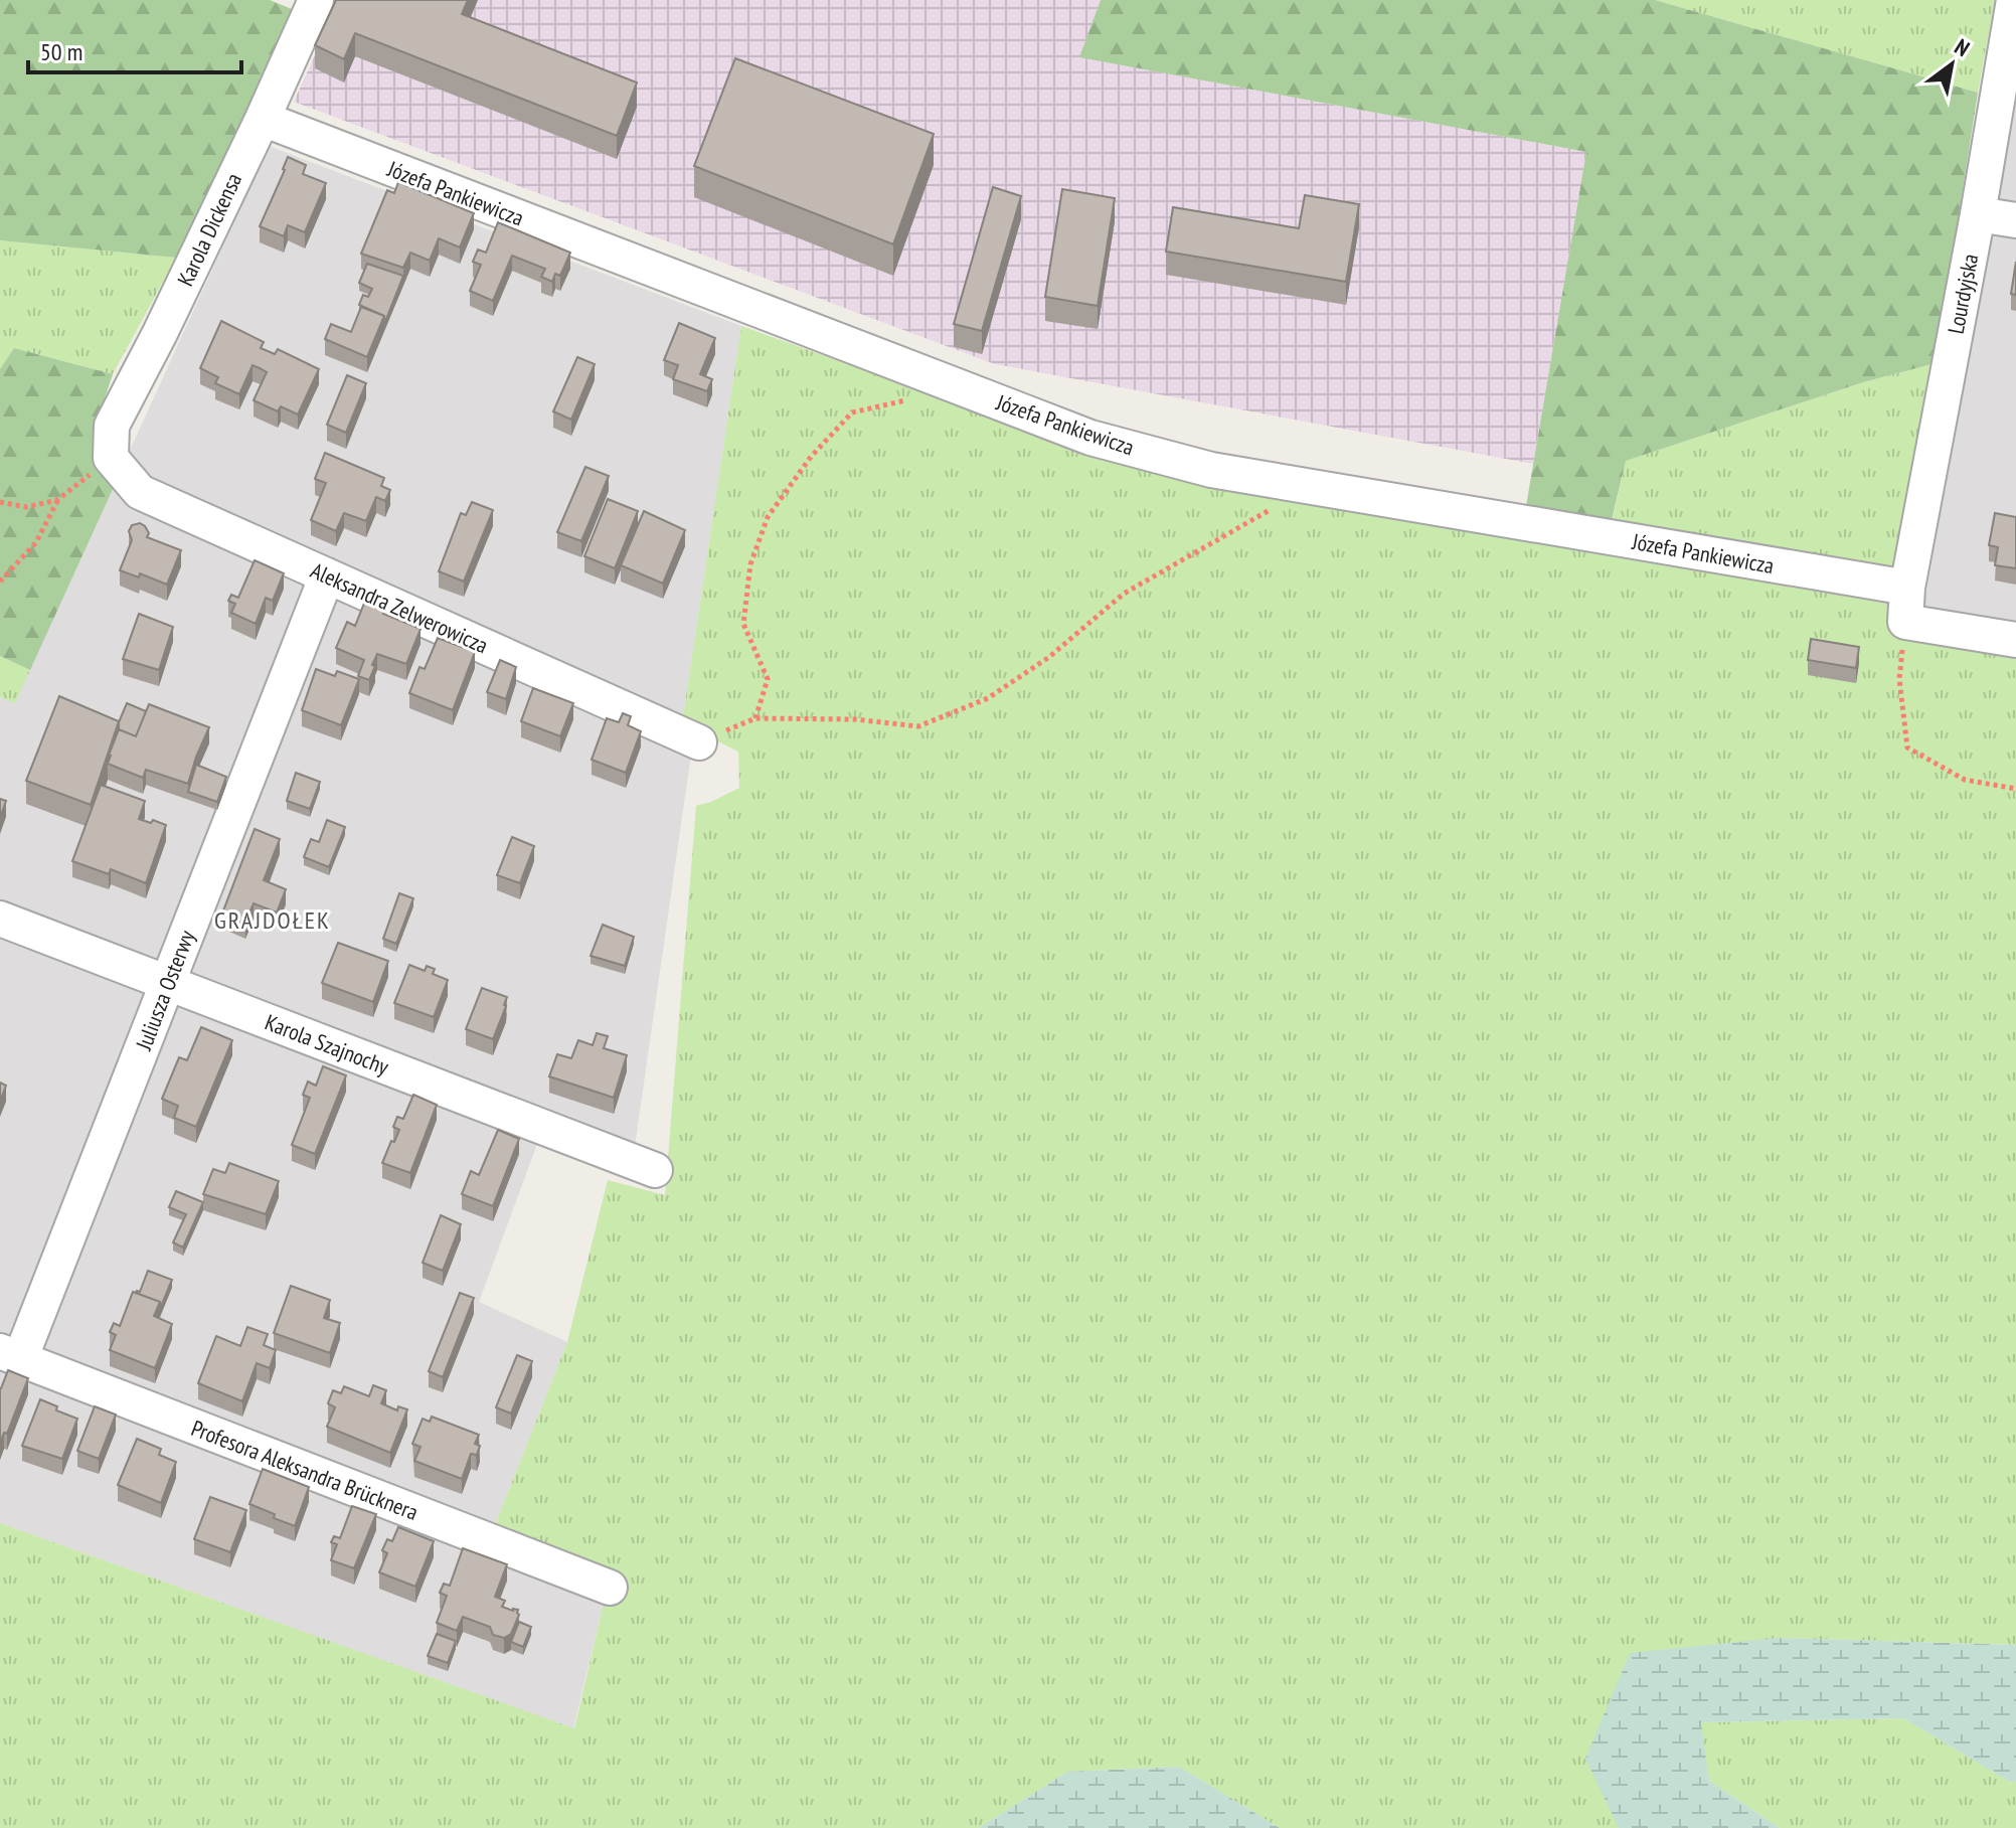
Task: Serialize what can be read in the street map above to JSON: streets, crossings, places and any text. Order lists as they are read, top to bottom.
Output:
{
  "streets": {
    "street": [
      "Józefa Pankiewicza",
      "Karola Dickensa",
      "Lourdyjska",
      "Aleksandra Zelwerowicza",
      "Juliusza Osterwy",
      "Karola Szajnochy",
      "Profesora Aleksandra Brücknera"
    ]
  },
  "crossings": [
    ["Józefa Pankiewicza", "Karola Dickensa"],
    ["Józefa Pankiewicza", "Lourdyjska"],
    ["Karola Dickensa", "Aleksandra Zelwerowicza"],
    ["Aleksandra Zelwerowicza", "Juliusza Osterwy"],
    ["Juliusza Osterwy", "Karola Szajnochy"],
    ["Juliusza Osterwy", "Profesora Aleksandra Brücknera"]
  ],
  "districts": ["GRAJDOŁEK"],
  "scale_bar": "50 m",
  "north": "top right"
}
